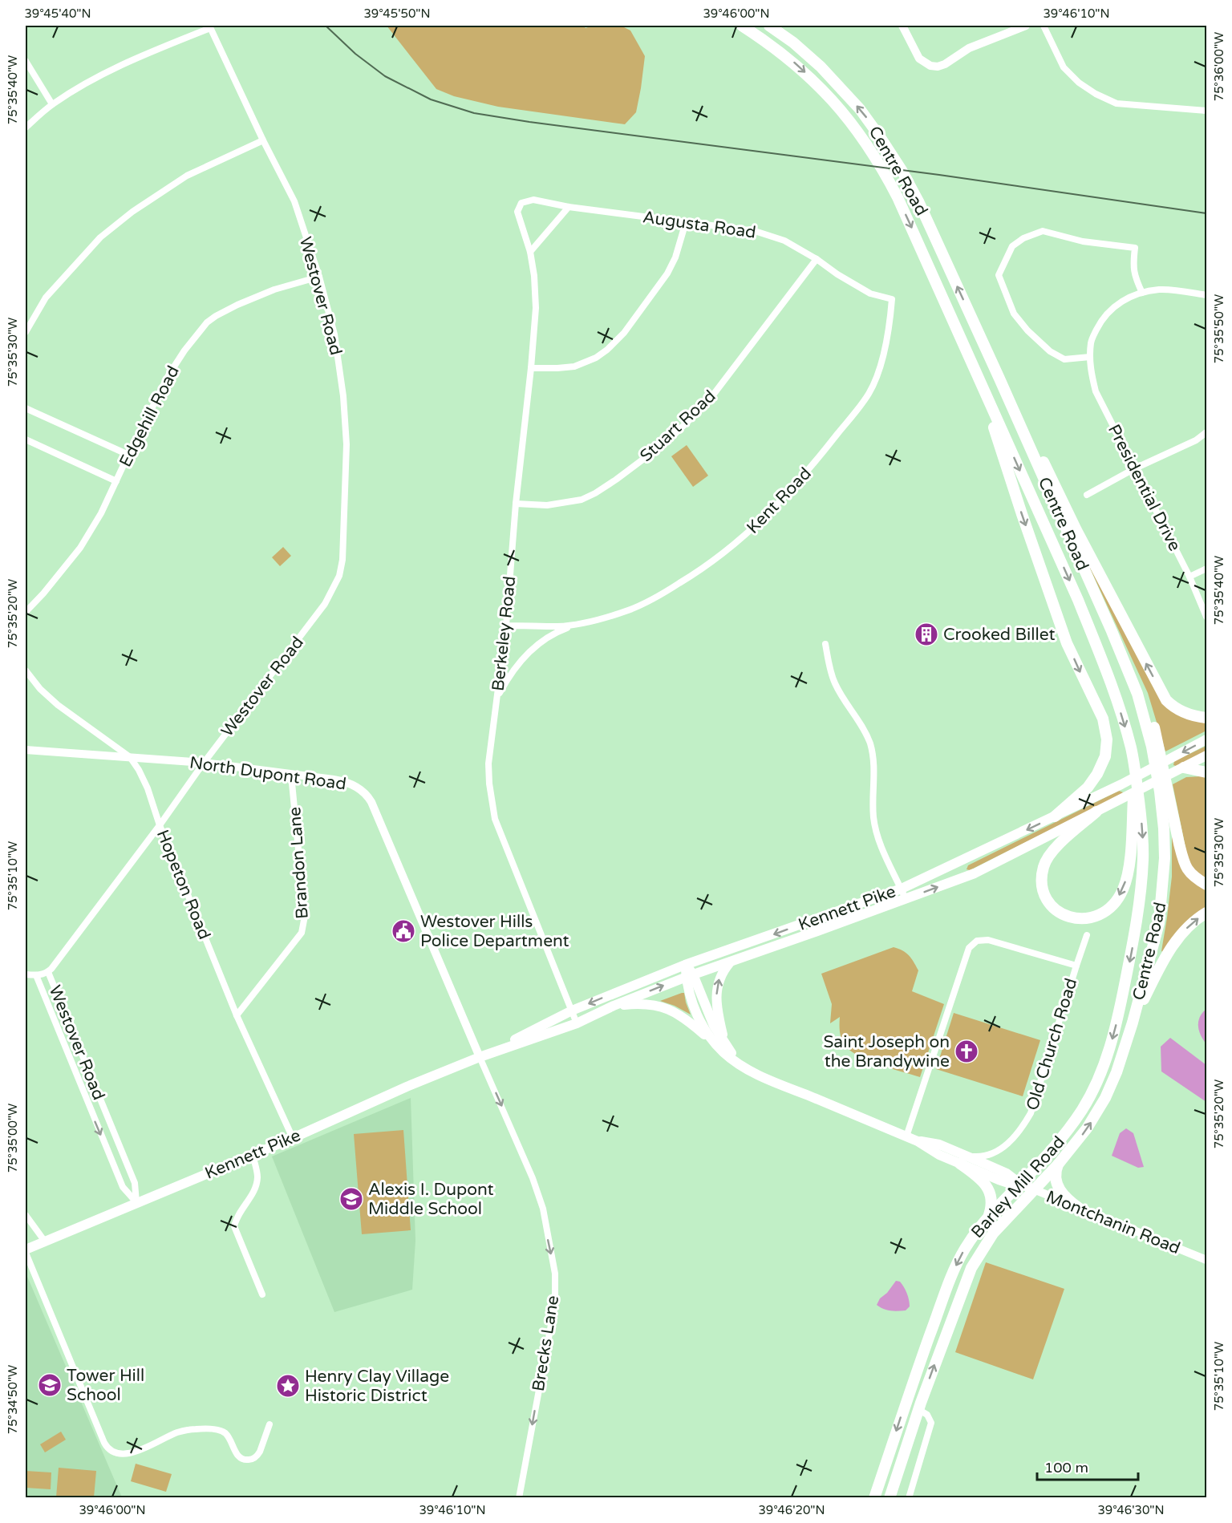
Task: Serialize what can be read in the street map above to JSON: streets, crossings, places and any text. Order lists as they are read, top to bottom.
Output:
{
  "streets": {
    "highway": ["Centre Road", "Barley Mill Road"],
    "main road": ["North Dupont Road", "Kennett Pike", "Montchanin Road"],
    "street": [
      "Augusta Road",
      "Westover Road",
      "Edgehill Road",
      "Stuart Road",
      "Presidential Drive",
      "Kent Road",
      "Berkeley Road",
      "Brandon Lane",
      "Hopeton Road",
      "Old Church Road",
      "Brecks Lane"
    ]
  },
  "crossings": [
    ["Centre Road", "Barley Mill Road"],
    ["Augusta Road", "Stuart Road"],
    ["Augusta Road", "Kent Road"],
    ["Augusta Road", "Berkeley Road"],
    ["Westover Road", "Edgehill Road"],
    ["Westover Road", "North Dupont Road"],
    ["Westover Road", "Hopeton Road"],
    ["Westover Road", "Kennett Pike"],
    ["Stuart Road", "Berkeley Road"],
    ["Kent Road", "Berkeley Road"],
    ["Berkeley Road", "Kennett Pike"],
    ["North Dupont Road", "Brandon Lane"],
    ["North Dupont Road", "Hopeton Road"],
    ["North Dupont Road", "Kennett Pike"],
    ["North Dupont Road", "Brecks Lane"],
    ["Brandon Lane", "Hopeton Road"],
    ["Hopeton Road", "Kennett Pike"],
    ["Kennett Pike", "Montchanin Road"],
    ["Kennett Pike", "Brecks Lane"],
    ["Old Church Road", "Montchanin Road"],
    ["Barley Mill Road", "Montchanin Road"]
  ],
  "one_way": ["Brecks Lane"],
  "places": {
    "building": ["Crooked Billet"],
    "public building": ["Westover Hills Police Department"],
    "church": ["Saint Joseph on the Brandywine"],
    "school or university": ["Alexis I. Dupont Middle School", "Tower Hill School"],
    "place": ["Henry Clay Village Historic District"]
  },
  "scale_bar": "100 m",
  "coordinates": [
    "39°45'40\"N",
    "39°45'50\"N",
    "39°46'00\"N",
    "39°46'10\"N",
    "75°36'00\"W",
    "75°35'40\"W",
    "75°35'50\"W",
    "75°35'30\"W",
    "75°35'20\"W",
    "75°35'10\"W",
    "75°35'00\"W",
    "75°34'50\"W",
    "39°46'20\"N",
    "39°46'30\"N"
  ]
}
